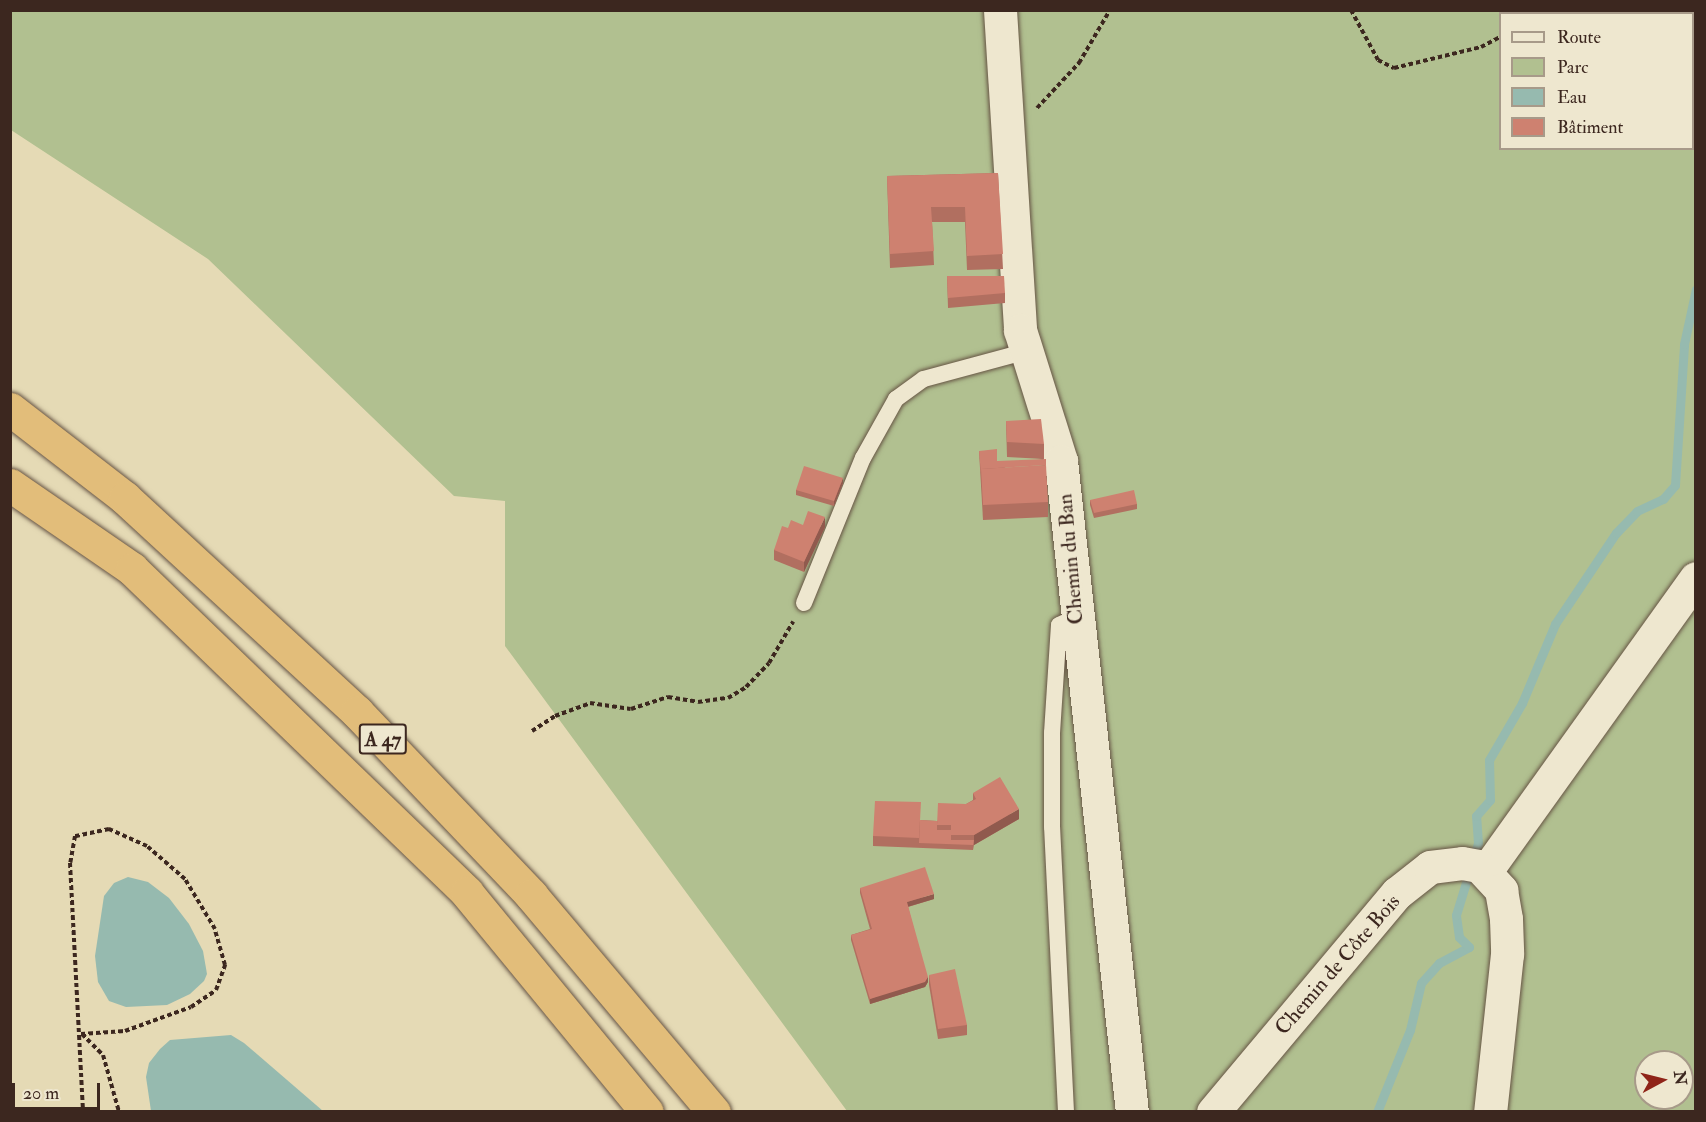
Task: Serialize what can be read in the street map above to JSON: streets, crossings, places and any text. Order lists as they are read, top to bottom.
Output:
{
  "streets": {
    "highway": ["A 47"],
    "street": ["Chemin du Ban", "Chemin de Côte Bois"]
  },
  "legend": [
    "Route",
    "Parc",
    "Eau",
    "Bâtiment"
  ],
  "scale_bar": "20 m",
  "north": "right"
}
